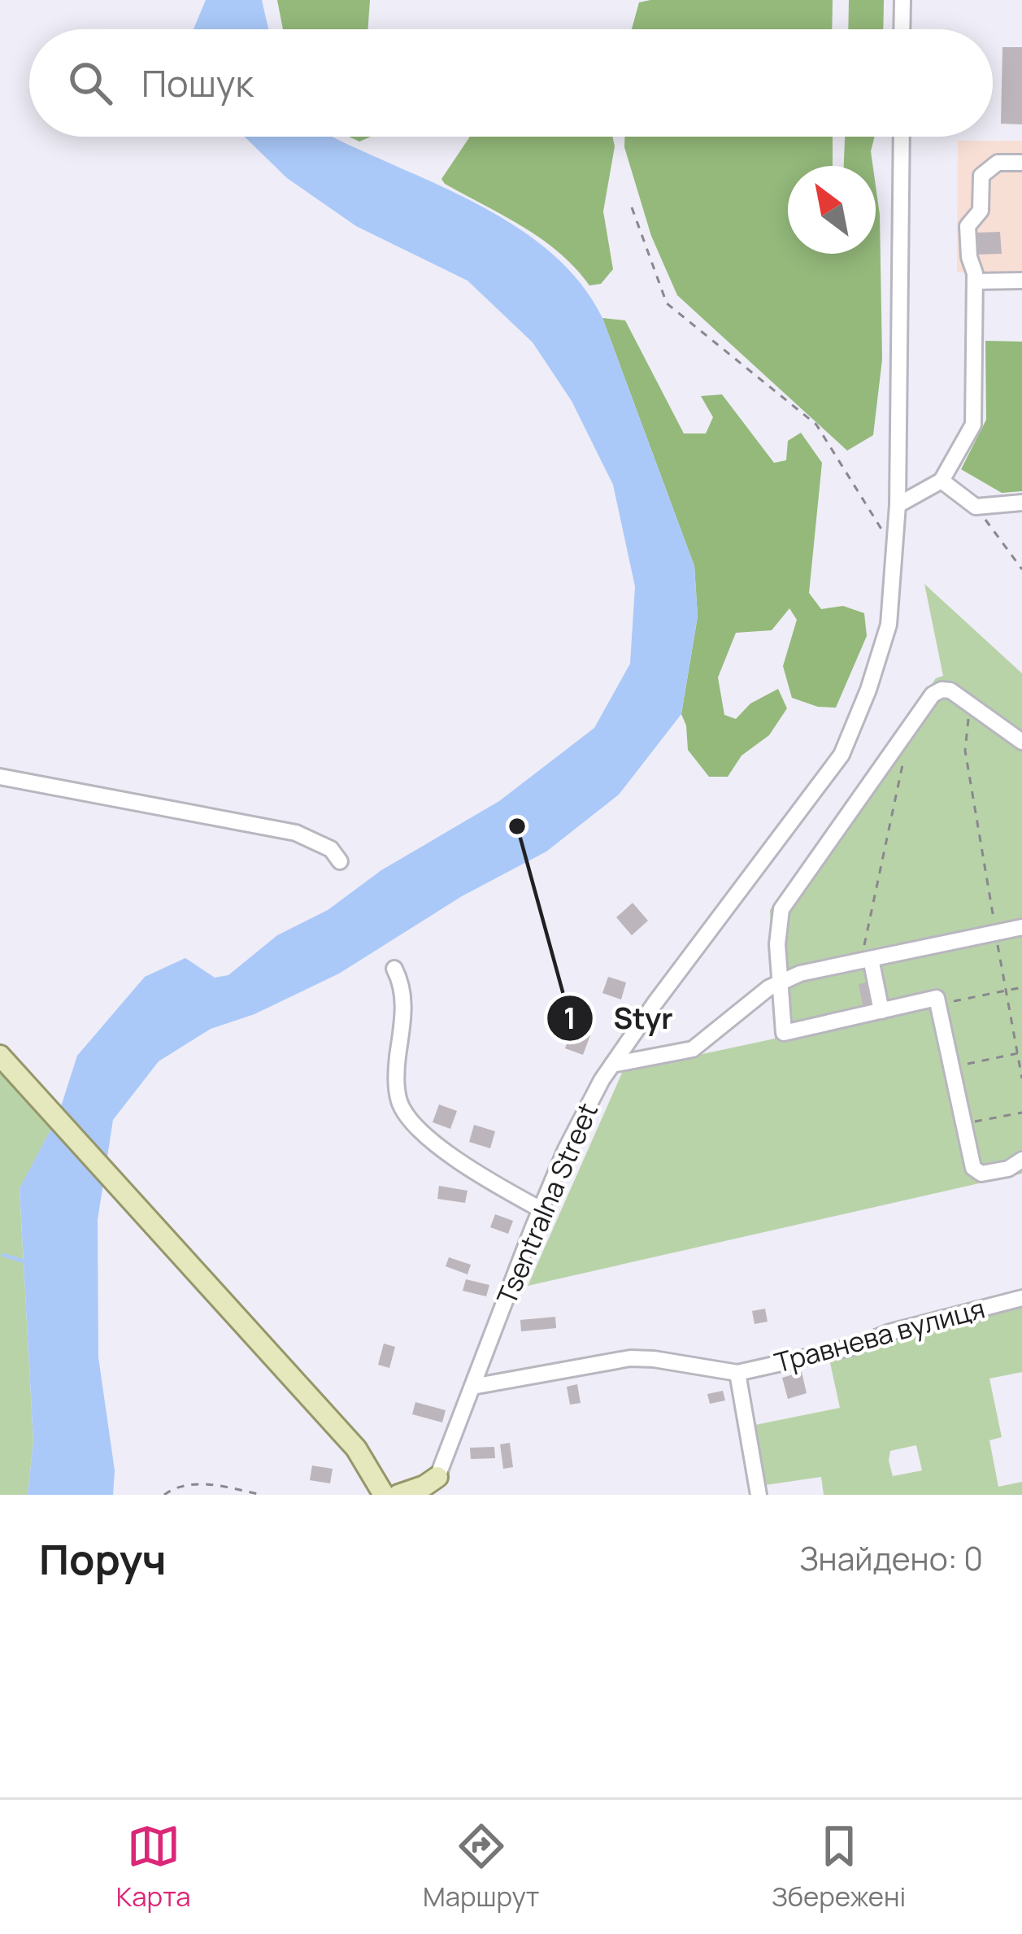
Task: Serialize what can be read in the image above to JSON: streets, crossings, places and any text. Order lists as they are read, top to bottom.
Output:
{
  "streets": {
    "street": ["Tsentralna Street", "Травнева вулиця"]
  },
  "crossings": [
    ["Tsentralna Street", "Травнева вулиця"]
  ],
  "places": ["Styr"],
  "north": "top left",
  "page": {
    "search": "Пошук",
    "heading": ["Поруч", "Знайдено: 0"],
    "nav": ["Карта", "Маршрут", "Збережені"]
  }
}
